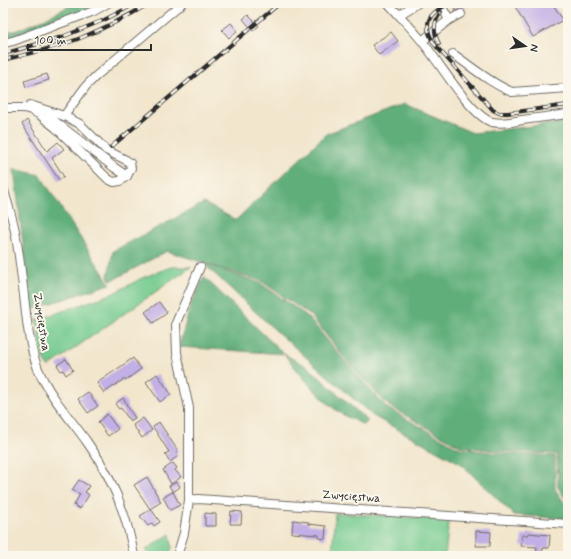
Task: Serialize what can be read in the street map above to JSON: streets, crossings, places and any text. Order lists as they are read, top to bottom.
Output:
{
  "streets": {
    "street": ["Zwycięstwa"]
  },
  "scale_bar": "100 m",
  "north": "right"
}
